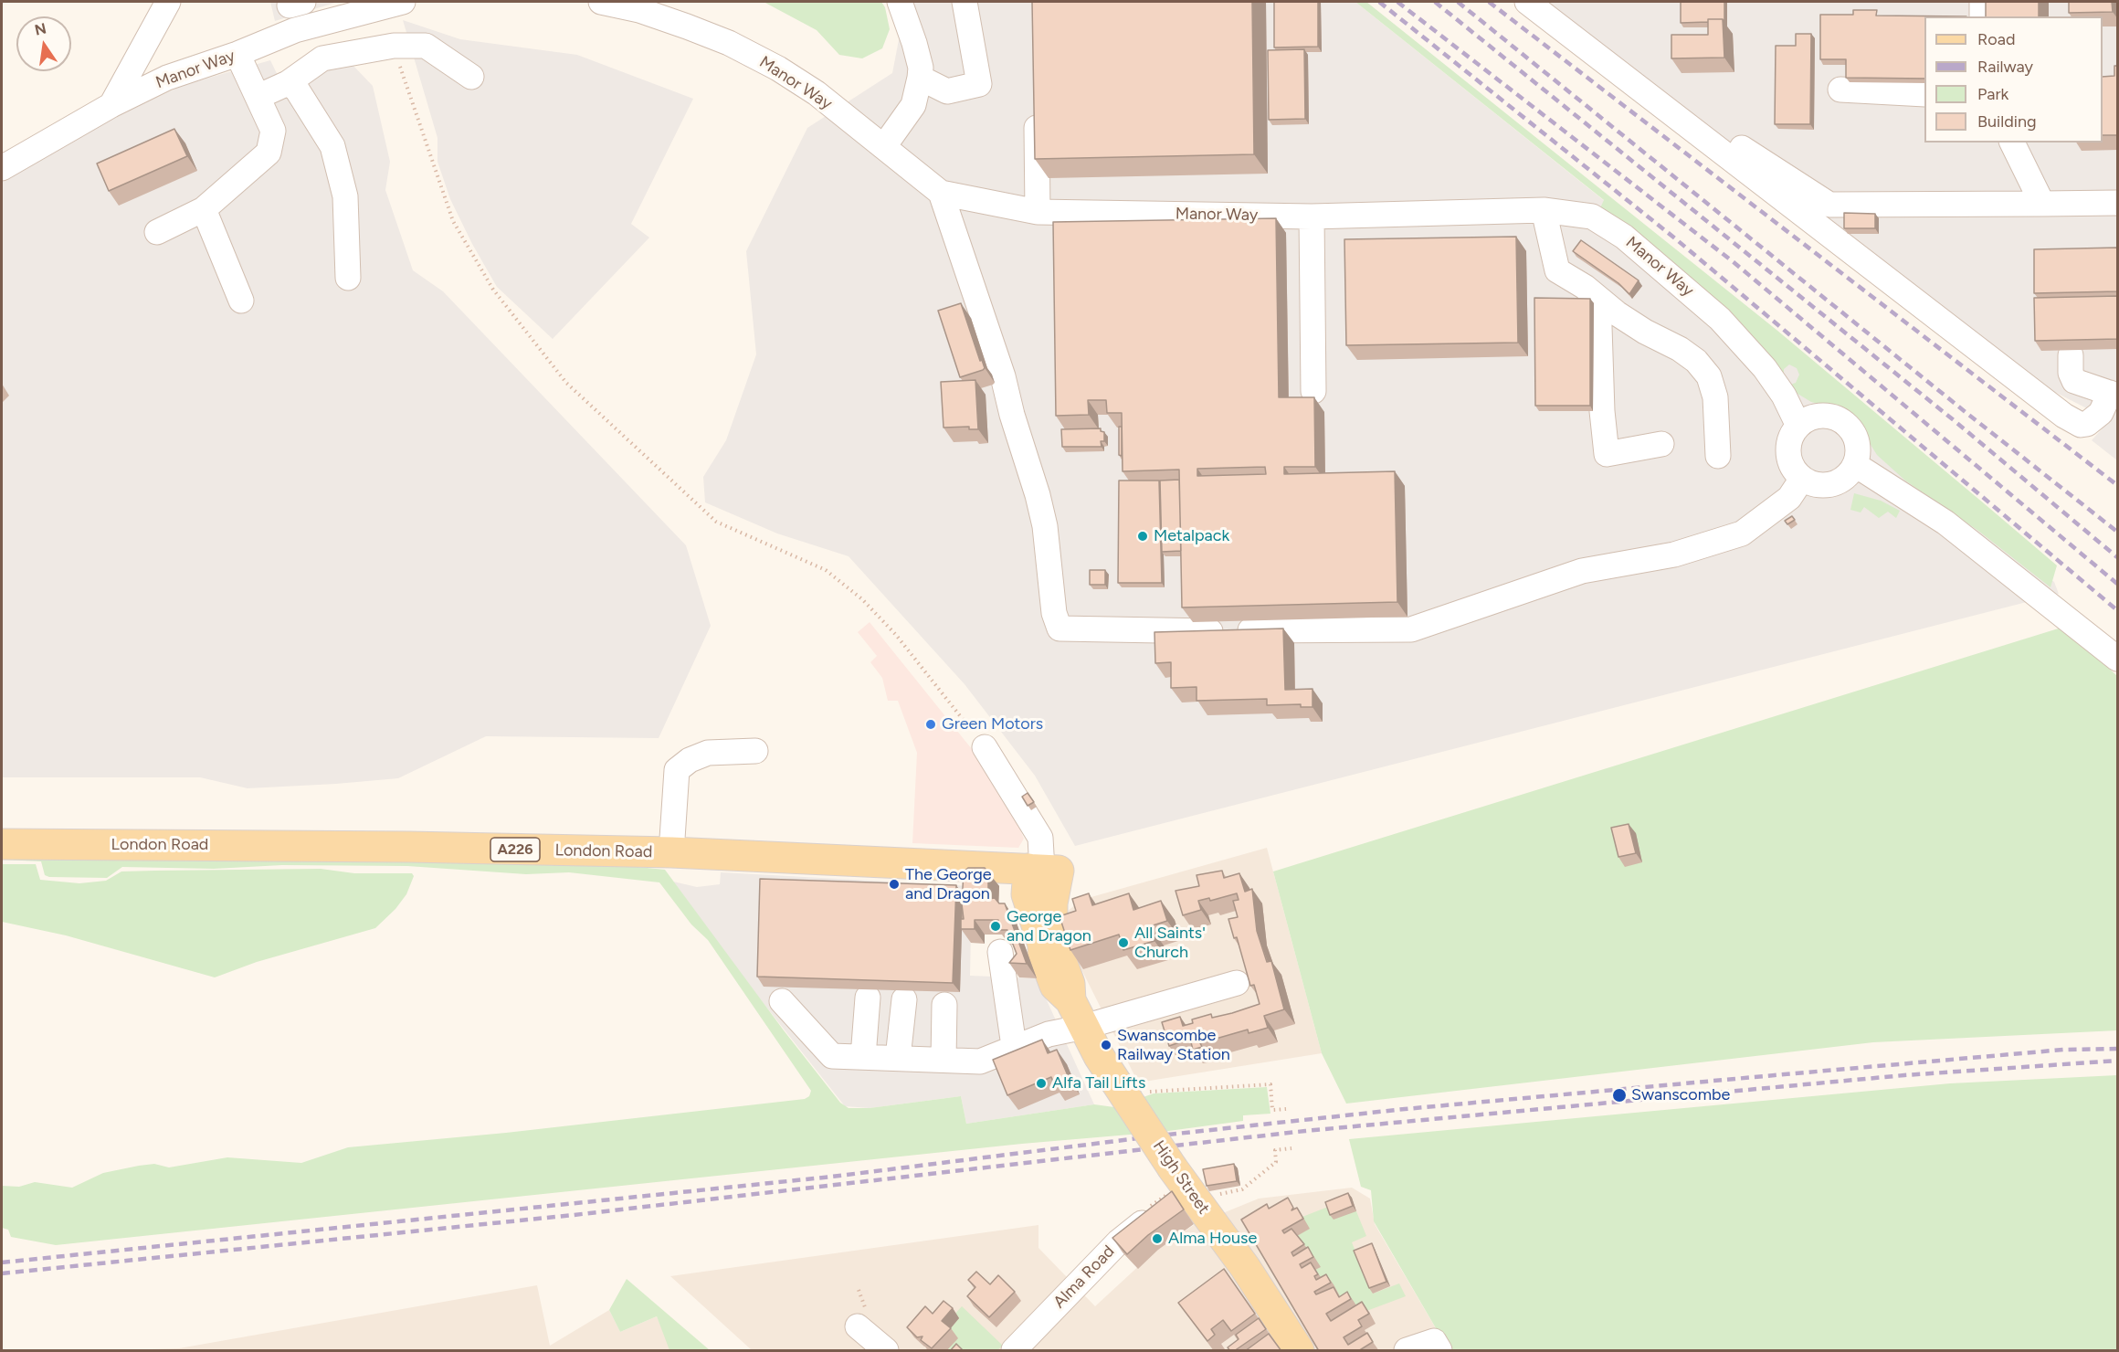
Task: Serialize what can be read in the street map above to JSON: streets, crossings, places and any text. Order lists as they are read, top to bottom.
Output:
{
  "streets": {
    "main road": ["London Road", "A226", "High Street"],
    "street": ["Manor Way", "Alma Road"]
  },
  "crossings": [
    ["London Road", "High Street"],
    ["High Street", "Alma Road"]
  ],
  "places": [
    "Metalpack",
    "Green Motors",
    "The George and Dragon",
    "George and Dragon",
    "All Saints' Church",
    "Swanscombe Railway Station",
    "Alfa Tail Lifts",
    "Swanscombe",
    "Alma House"
  ],
  "legend": [
    "Road",
    "Railway",
    "Park",
    "Building"
  ],
  "north": "top"
}
